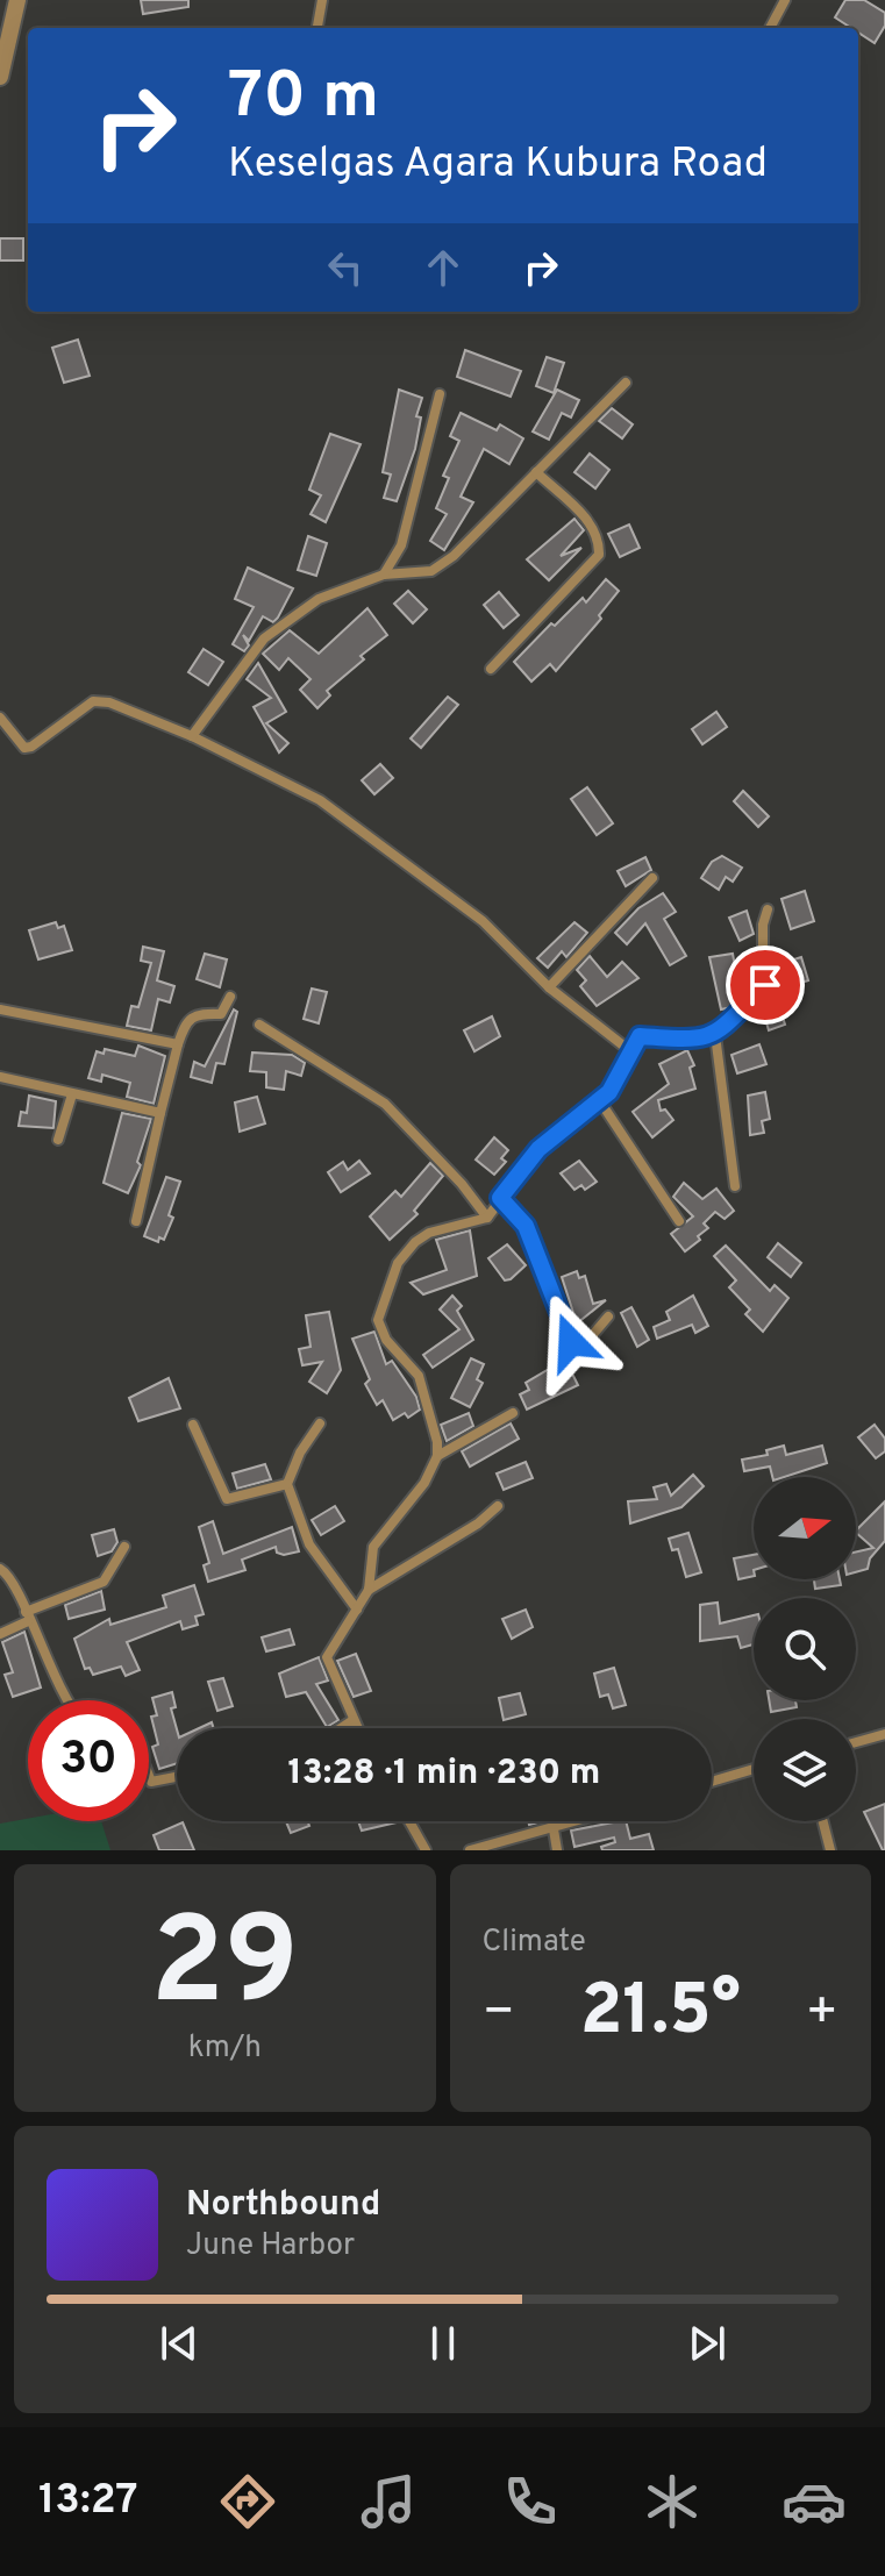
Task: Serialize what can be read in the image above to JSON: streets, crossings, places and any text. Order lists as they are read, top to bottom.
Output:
{
  "north": "right",
  "page": {
    "turn": ["70 m", "Keselgas Agara Kubura Road"],
    "limit": "30",
    "trip": "13:28 · 1 min · 230 m",
    "tile": [
      ["29", "km/h"],
      "Climate"
    ],
    "heat": ["−", "21.5°", "+"],
    "song": ["Northbound", "June Harbor"],
    "tabs": "13:27"
  }
}
